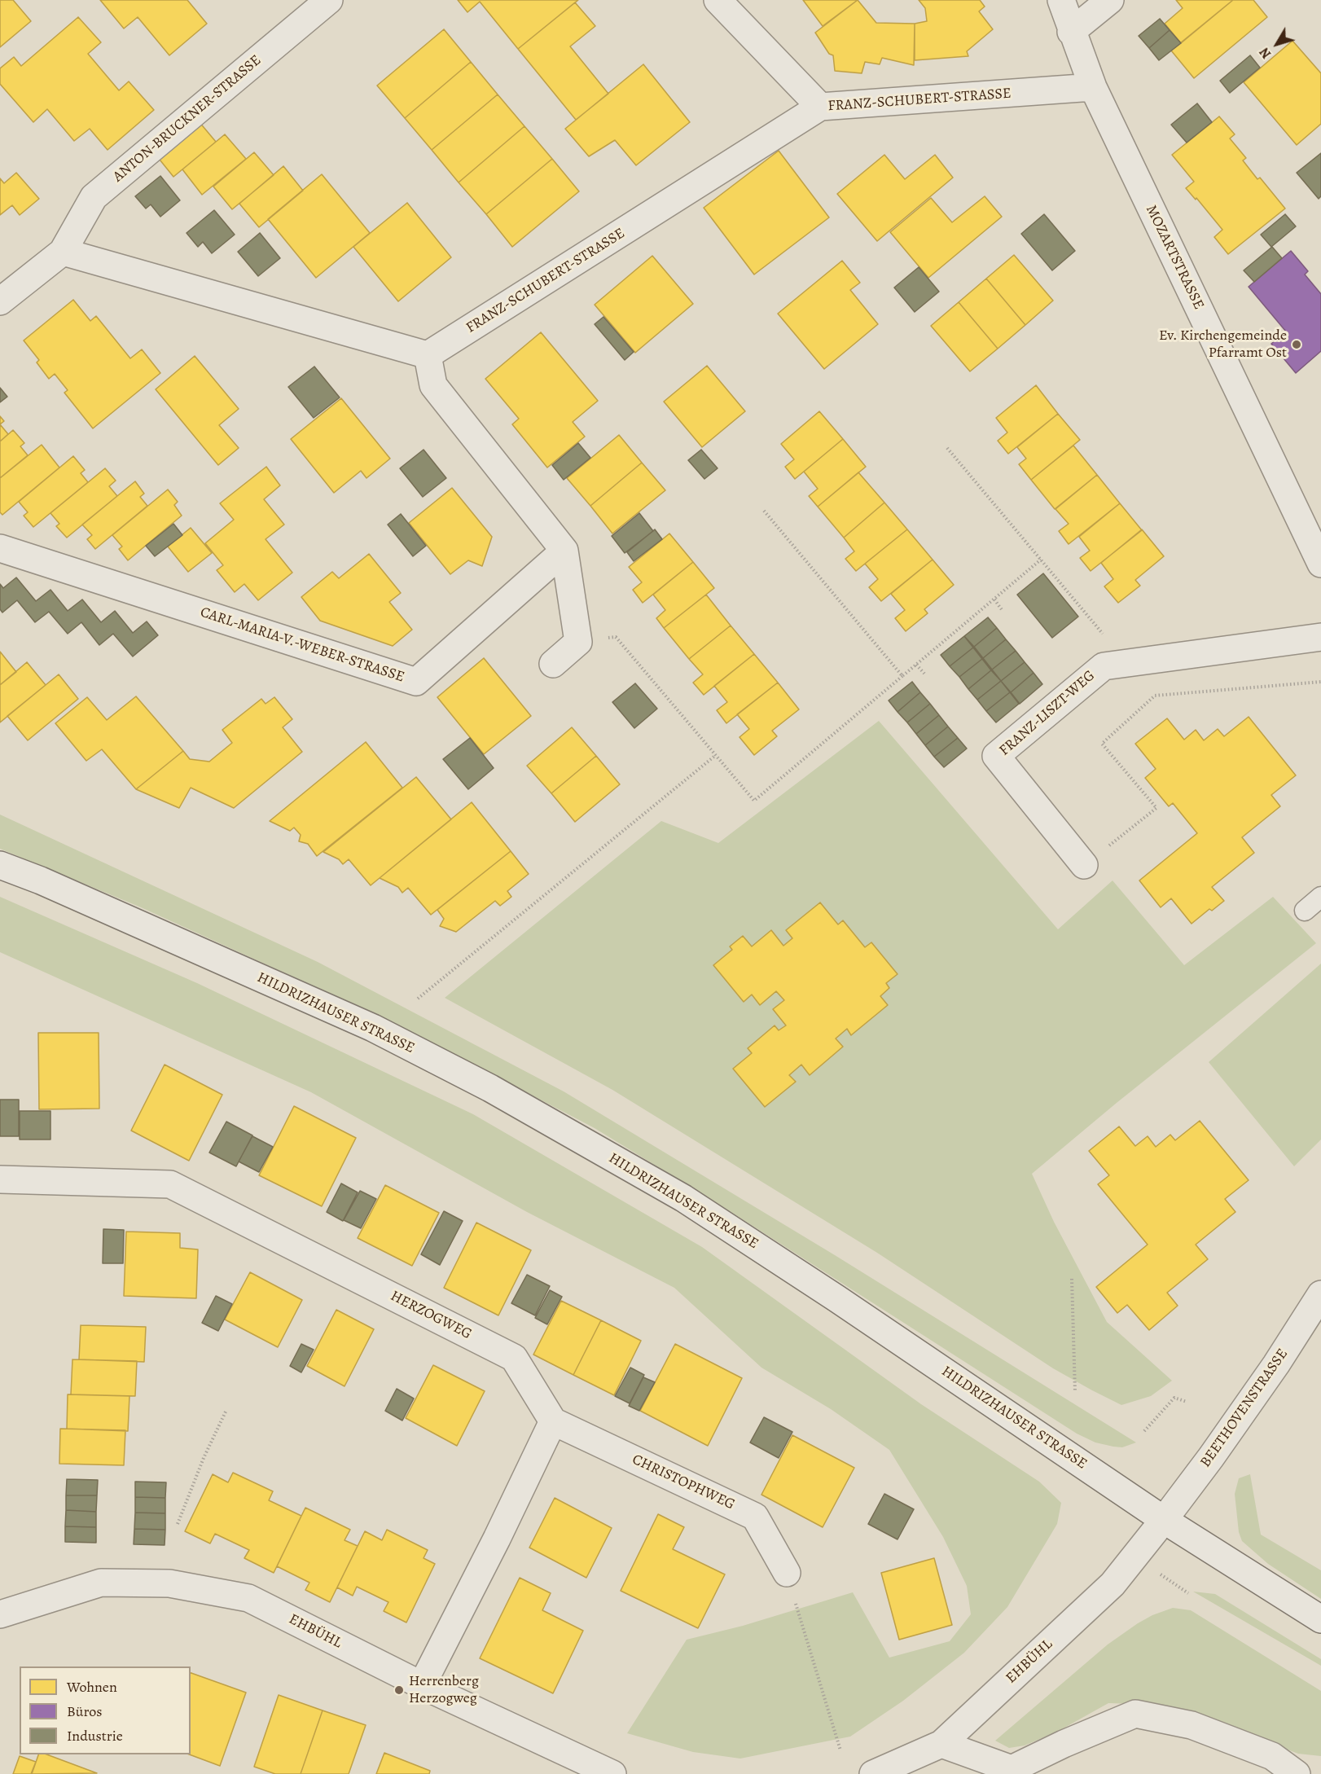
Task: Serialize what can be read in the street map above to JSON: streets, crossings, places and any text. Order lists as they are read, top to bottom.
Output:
{
  "streets": {
    "street": [
      "FRANZ-SCHUBERT-STRASSE",
      "ANTON-BRUCKNER-STRASSE",
      "MOZARTSTRASSE",
      "CARL-MARIA-V.-WEBER-STRASSE",
      "FRANZ-LISZT-WEG",
      "HILDRIZHAUSER STRASSE",
      "HERZOGWEG",
      "BEETHOVENSTRASSE",
      "CHRISTOPHWEG",
      "EHBÜHL"
    ]
  },
  "crossings": [
    ["FRANZ-SCHUBERT-STRASSE", "MOZARTSTRASSE"],
    ["HILDRIZHAUSER STRASSE", "BEETHOVENSTRASSE"],
    ["HILDRIZHAUSER STRASSE", "EHBÜHL"],
    ["HERZOGWEG", "CHRISTOPHWEG"],
    ["BEETHOVENSTRASSE", "EHBÜHL"]
  ],
  "places": ["Ev. Kirchengemeinde Pfarramt Ost", "Herrenberg Herzogweg"],
  "legend": ["Wohnen", "Büros", "Industrie"],
  "north": "bottom left"
}
